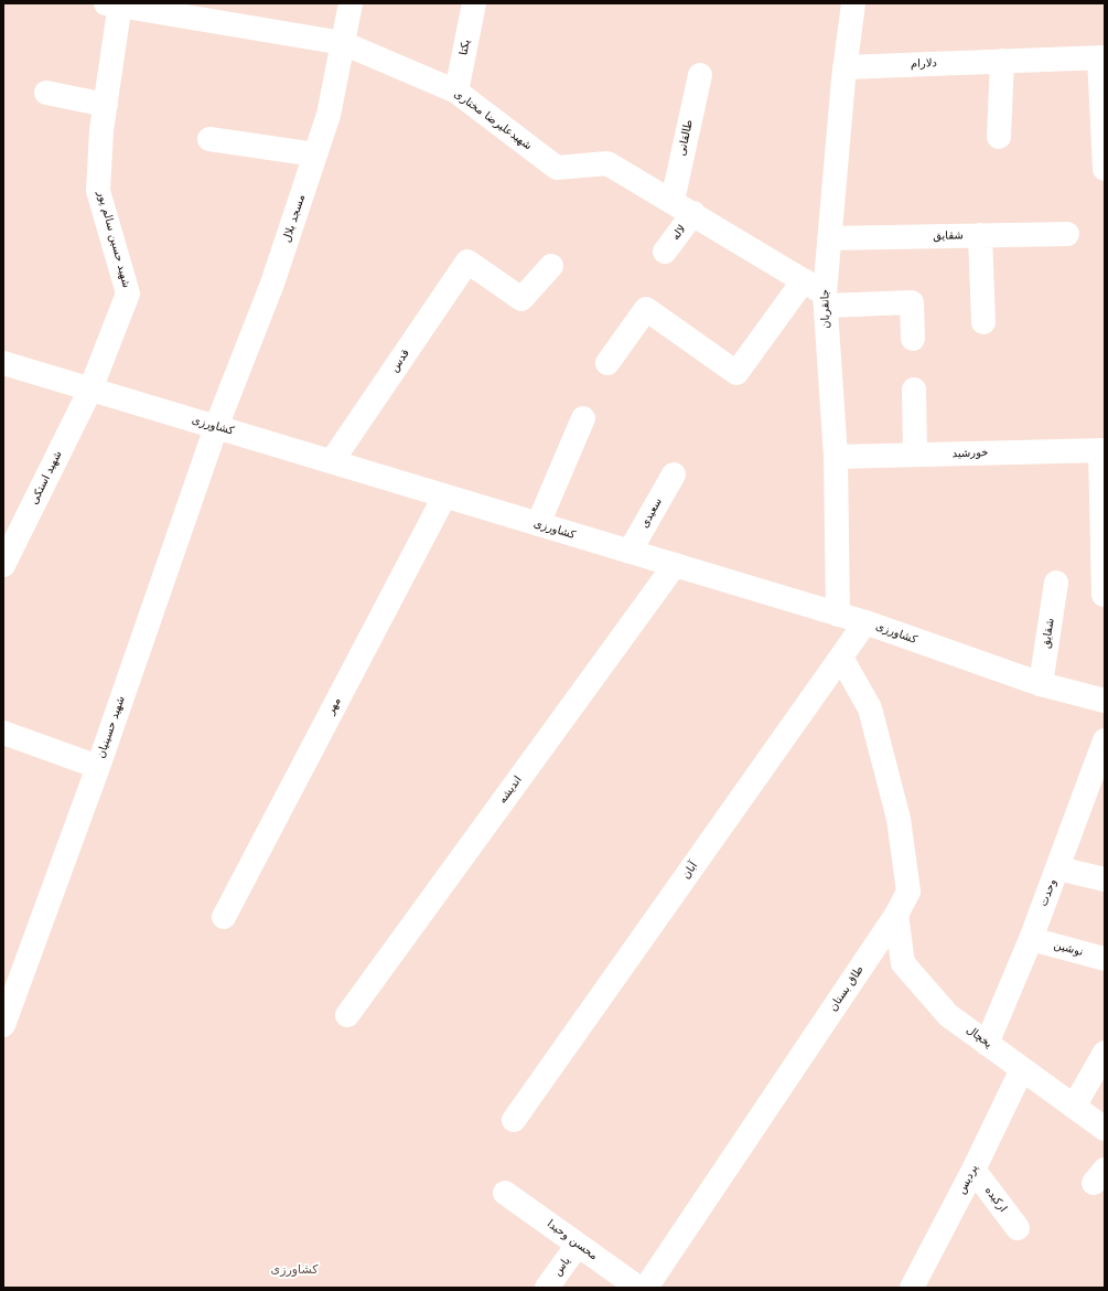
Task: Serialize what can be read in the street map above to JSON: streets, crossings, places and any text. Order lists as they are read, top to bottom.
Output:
{
  "streets": {
    "street": [
      "یکتا",
      "دلارام",
      "شهیدعلیرضا مختاری",
      "طالقانی",
      "مسجد بلال",
      "لاله",
      "شقایق",
      "شهید حسین سالم پور",
      "جانقربان",
      "قدس",
      "کشاورزی",
      "خورشید",
      "شهید استکی",
      "سعیدی",
      "مهر",
      "شهید حسینیان",
      "اندیشه",
      "آبان",
      "وحدت",
      "نوشین",
      "طاق بستان",
      "یخچال",
      "پردیس",
      "ارکیده",
      "محسن وحیدا",
      "یاس"
    ]
  },
  "crossings": [
    ["یکتا", "شهیدعلیرضا مختاری"],
    ["دلارام", "جانقربان"],
    ["شهیدعلیرضا مختاری", "طالقانی"],
    ["شهیدعلیرضا مختاری", "مسجد بلال"],
    ["شهیدعلیرضا مختاری", "لاله"],
    ["شهیدعلیرضا مختاری", "شهید حسین سالم پور"],
    ["شهیدعلیرضا مختاری", "جانقربان"],
    ["مسجد بلال", "کشاورزی"],
    ["مسجد بلال", "شهید حسینیان"],
    ["شقایق", "جانقربان"],
    ["شقایق", "کشاورزی"],
    ["شهید حسین سالم پور", "کشاورزی"],
    ["شهید حسین سالم پور", "شهید استکی"],
    ["جانقربان", "کشاورزی"],
    ["جانقربان", "خورشید"],
    ["قدس", "کشاورزی"],
    ["کشاورزی", "شهید استکی"],
    ["کشاورزی", "سعیدی"],
    ["کشاورزی", "مهر"],
    ["کشاورزی", "شهید حسینیان"],
    ["کشاورزی", "اندیشه"],
    ["کشاورزی", "آبان"],
    ["آبان", "طاق بستان"],
    ["وحدت", "نوشین"],
    ["وحدت", "یخچال"],
    ["طاق بستان", "یخچال"],
    ["یخچال", "پردیس"],
    ["پردیس", "ارکیده"],
    ["محسن وحیدا", "یاس"]
  ],
  "districts": ["کشاورزی"]
}
